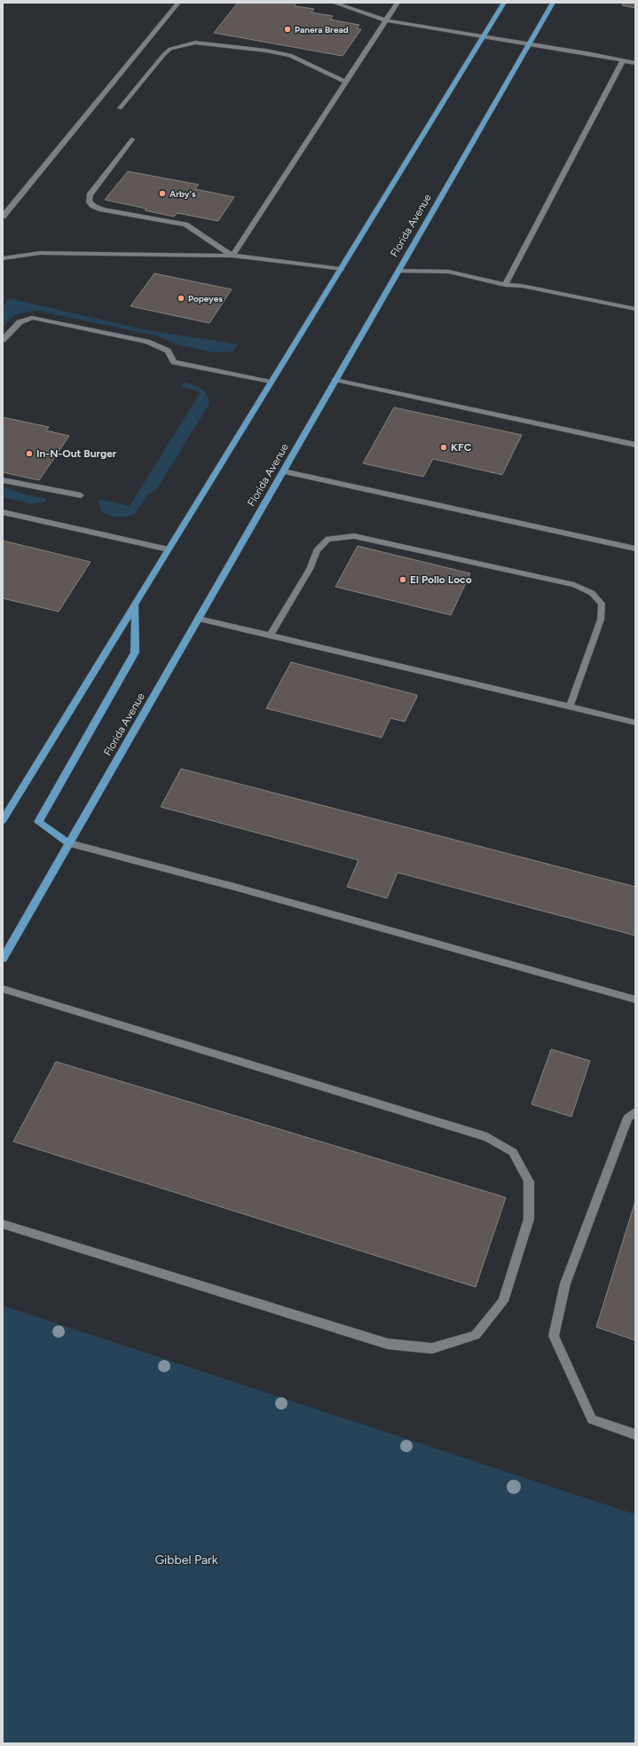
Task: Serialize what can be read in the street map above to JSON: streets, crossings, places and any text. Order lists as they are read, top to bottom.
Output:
{
  "streets": {
    "main road": ["Florida Avenue"]
  },
  "parks": ["Gibbel Park"],
  "places": [
    "Panera Bread",
    "Arby's",
    "Popeyes",
    "KFC",
    "In-N-Out Burger",
    "El Pollo Loco"
  ]
}
